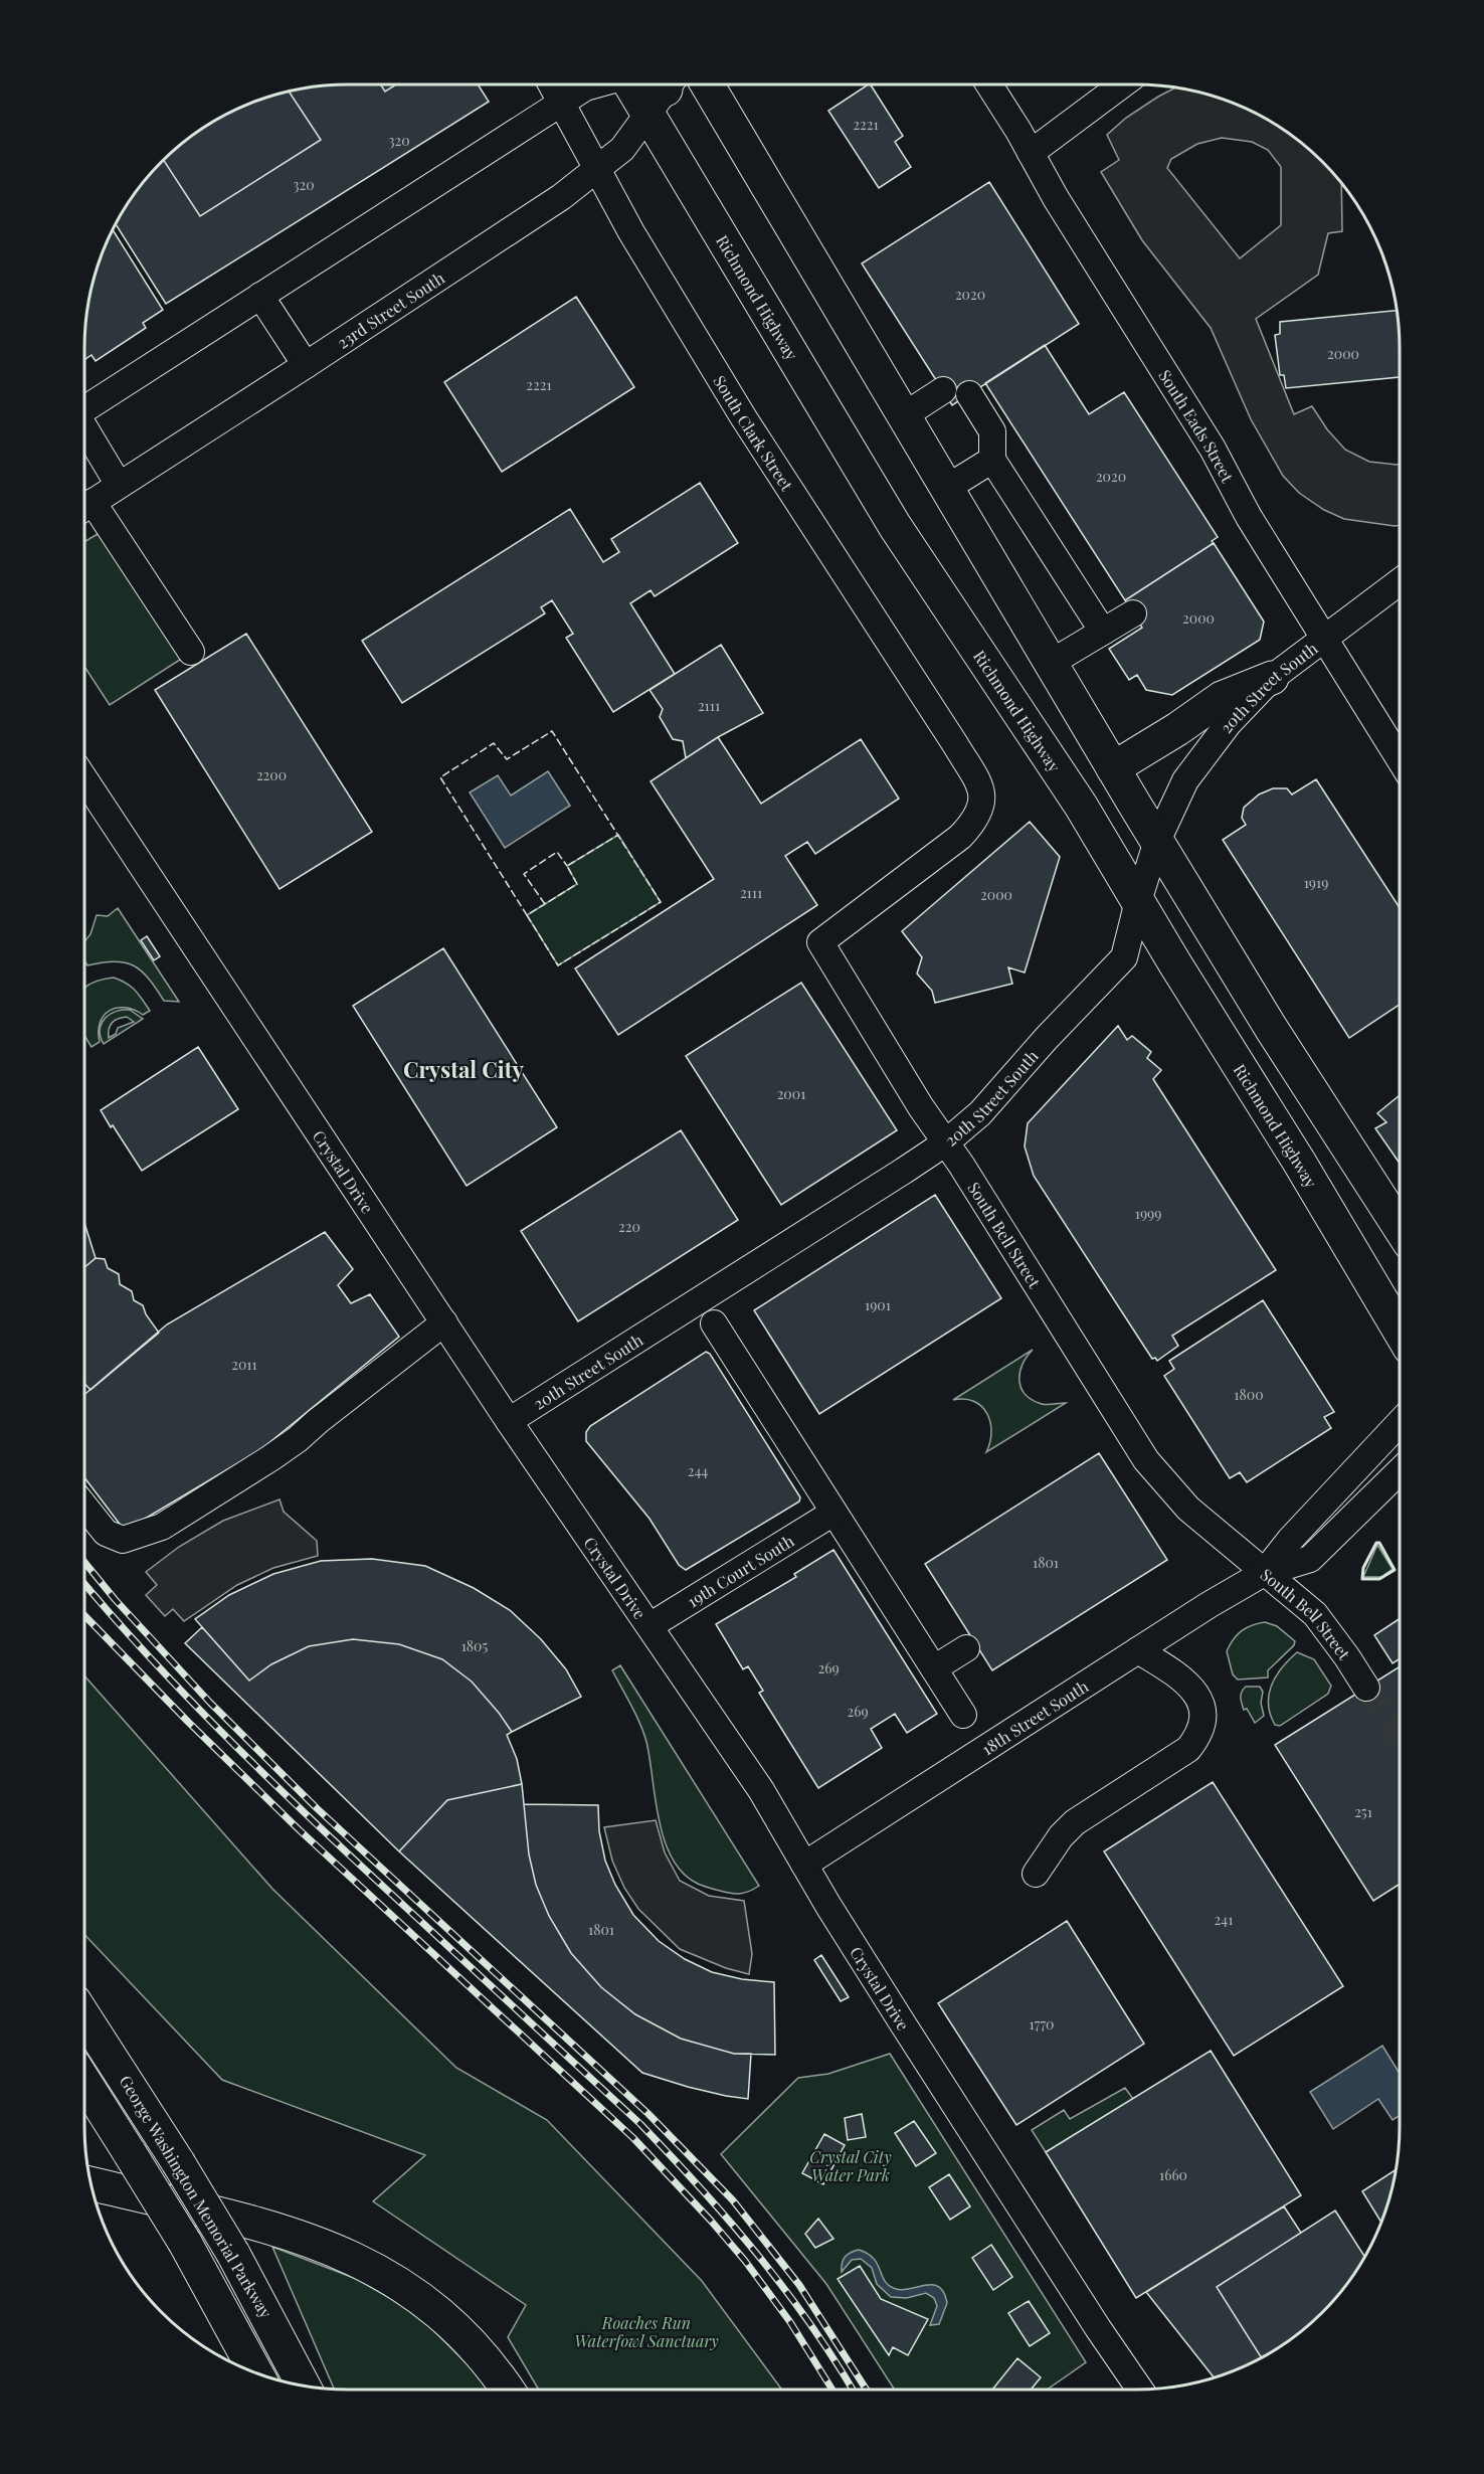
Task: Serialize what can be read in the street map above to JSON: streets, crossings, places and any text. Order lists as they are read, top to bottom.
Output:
{
  "streets": {
    "highway": ["Richmond Highway", "George Washington Memorial Parkway"],
    "street": [
      "23rd Street South",
      "South Eads Street",
      "South Clark Street",
      "20th Street South",
      "Crystal Drive",
      "South Bell Street",
      "19th Court South",
      "18th Street South"
    ]
  },
  "crossings": [
    ["Richmond Highway", "20th Street South"],
    ["23rd Street South", "South Clark Street"],
    ["South Eads Street", "20th Street South"],
    ["South Clark Street", "South Bell Street"],
    ["20th Street South", "Crystal Drive"],
    ["20th Street South", "South Bell Street"],
    ["Crystal Drive", "19th Court South"],
    ["Crystal Drive", "18th Street South"],
    ["South Bell Street", "18th Street South"]
  ],
  "districts": ["Crystal City"],
  "parks": ["Crystal City Water Park", "Roaches Run Waterfowl Sanctuary"],
  "house_numbers": [
    "2221",
    "320",
    "320",
    "2020",
    "2000",
    "2221",
    "2020",
    "2000",
    "2111",
    "2200",
    "1919",
    "2111",
    "2000",
    "2001",
    "1999",
    "220",
    "1901",
    "2011",
    "1800",
    "244",
    "1801",
    "1805",
    "269",
    "269",
    "251",
    "241",
    "1801",
    "1770",
    "1660"
  ]
}
